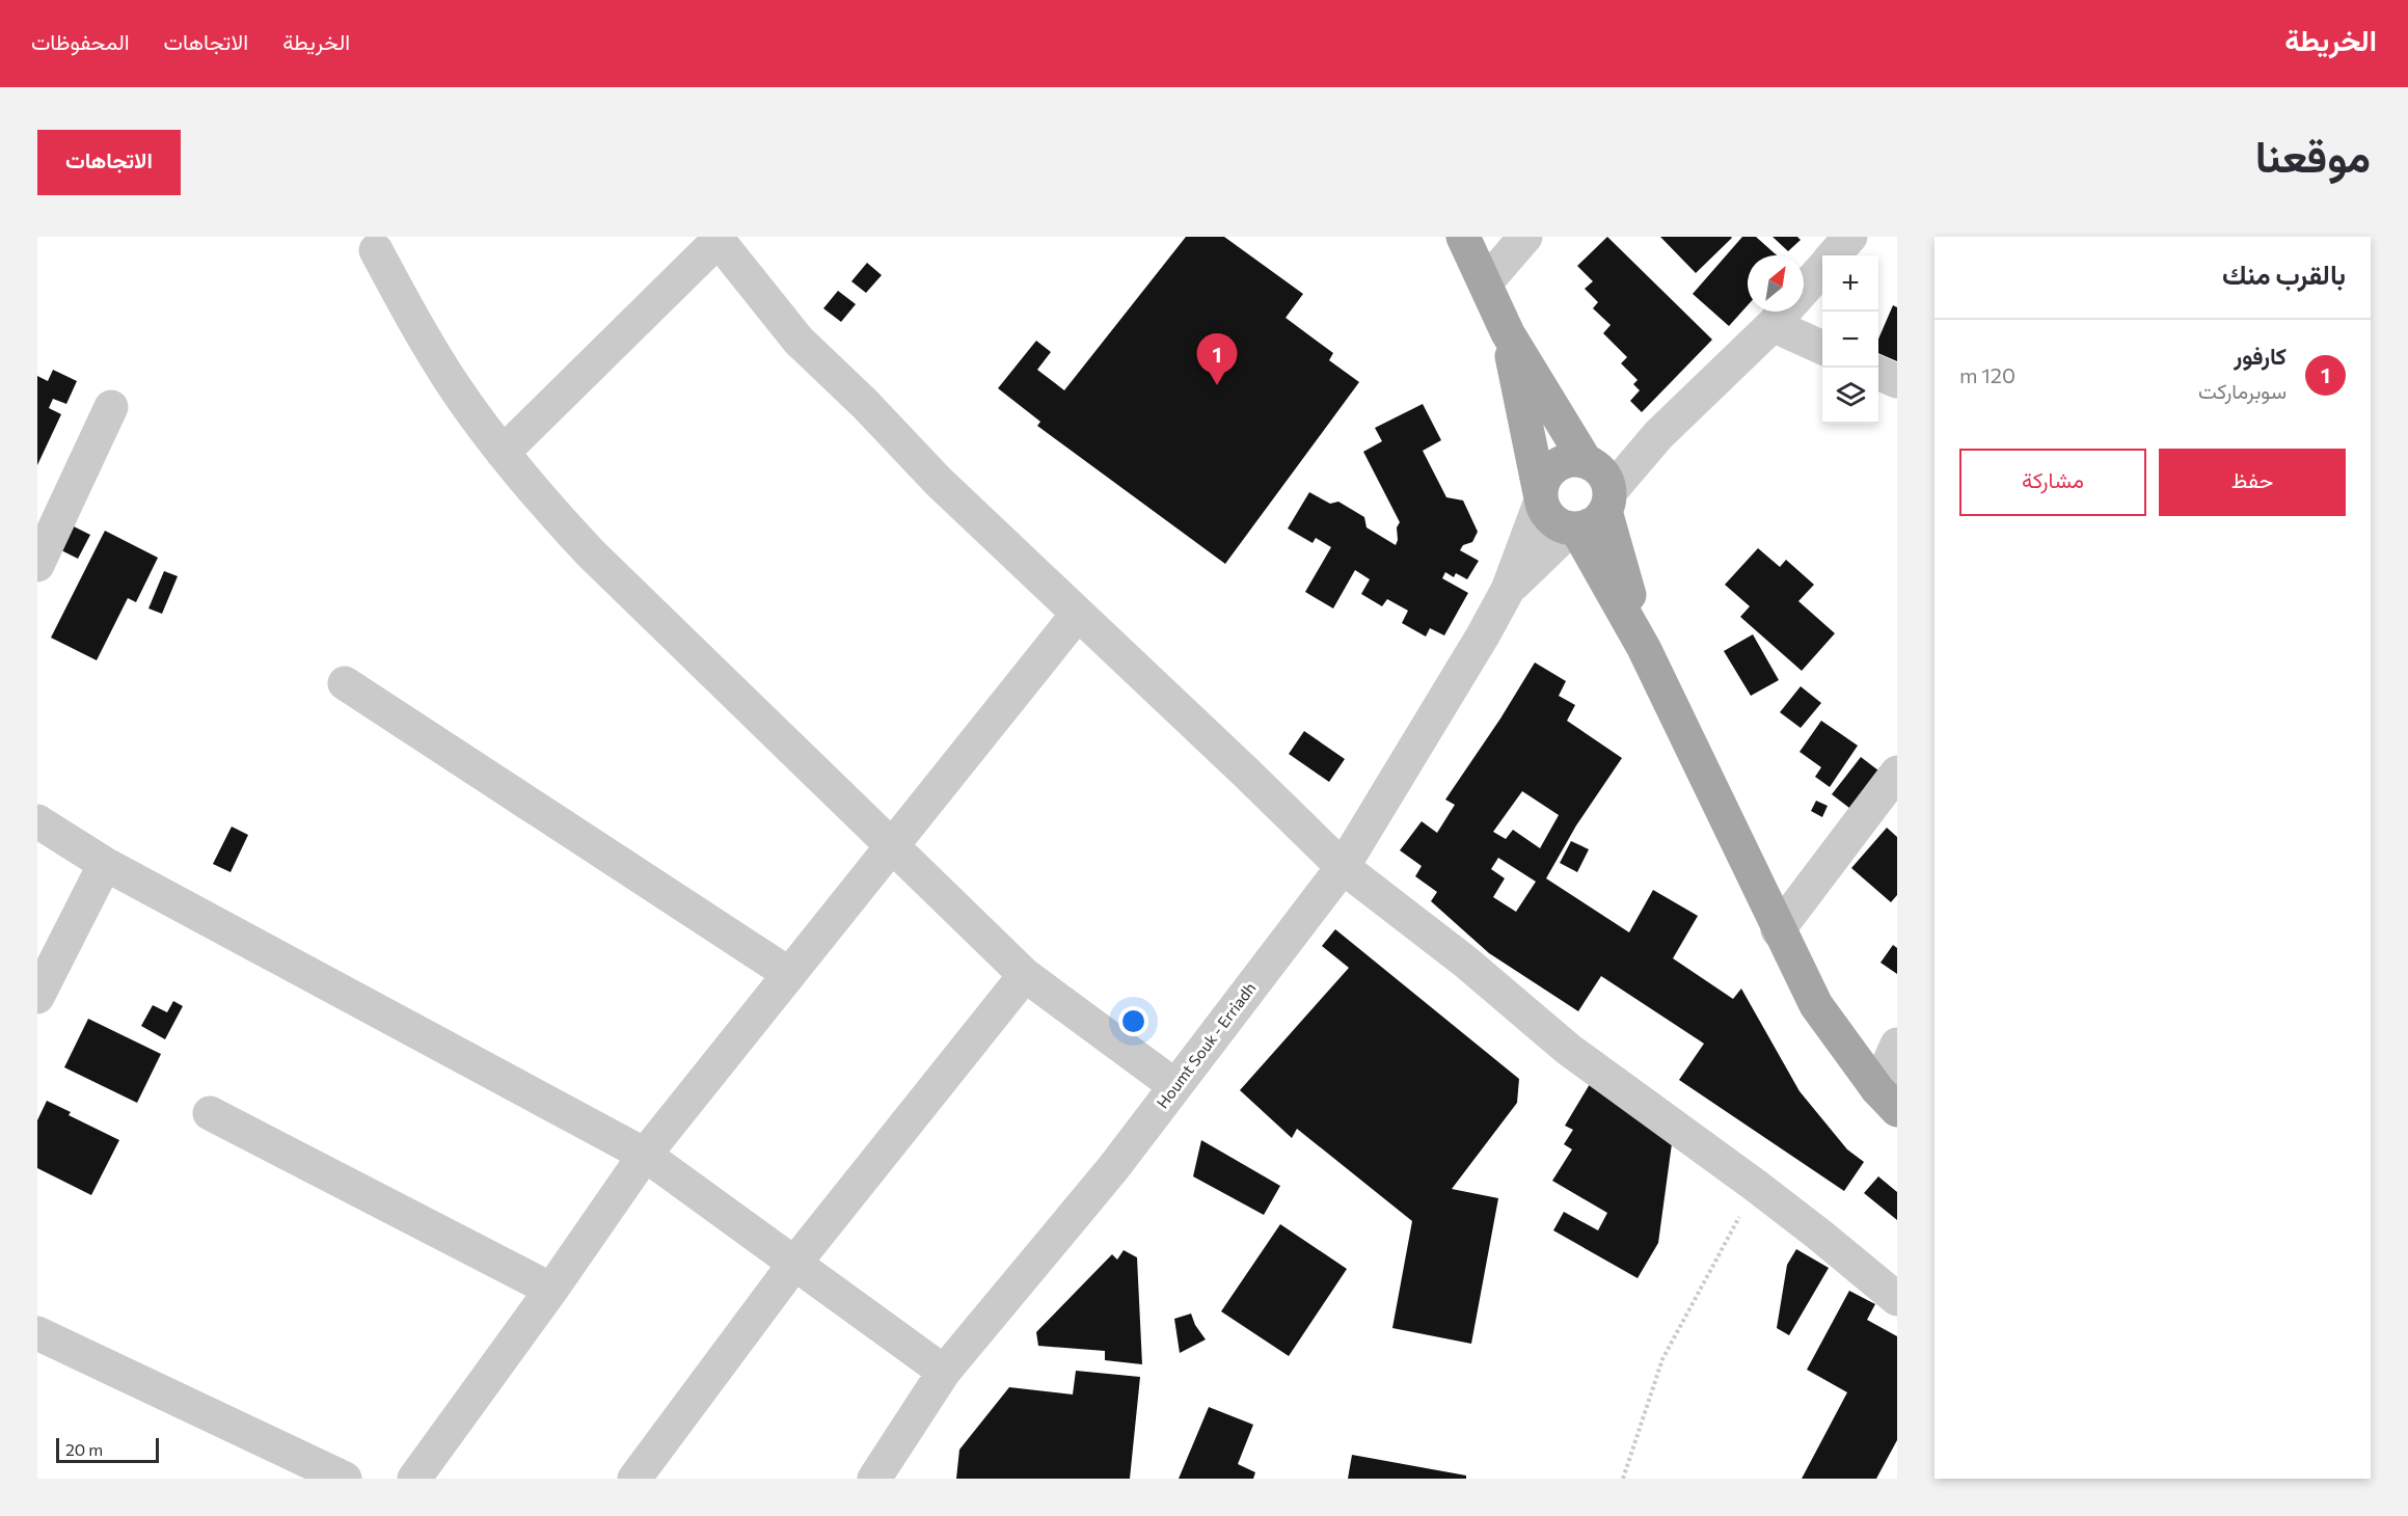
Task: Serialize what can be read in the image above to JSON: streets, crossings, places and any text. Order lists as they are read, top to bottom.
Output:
{
  "streets": {
    "street": ["Houmt Souk - Erriadh"]
  },
  "scale_bar": "20 m",
  "north": "top right",
  "page": {
    "header": "الخريطة",
    "nav": ["الخريطة", "الاتجاهات", "المحفوظات"],
    "title": "موقعنا",
    "buttons": [
      "الاتجاهات",
      ["حفظ", "مشاركة"]
    ],
    "heading": "بالقرب منك",
    "map_buttons": ["+", "−"],
    "list": [
      {
        "mark": "1",
        "name": "كارفور",
        "note": "سوبرماركت",
        "value": "120 m"
      }
    ],
    "pins": "1",
    "scale": "20 m"
  }
}
